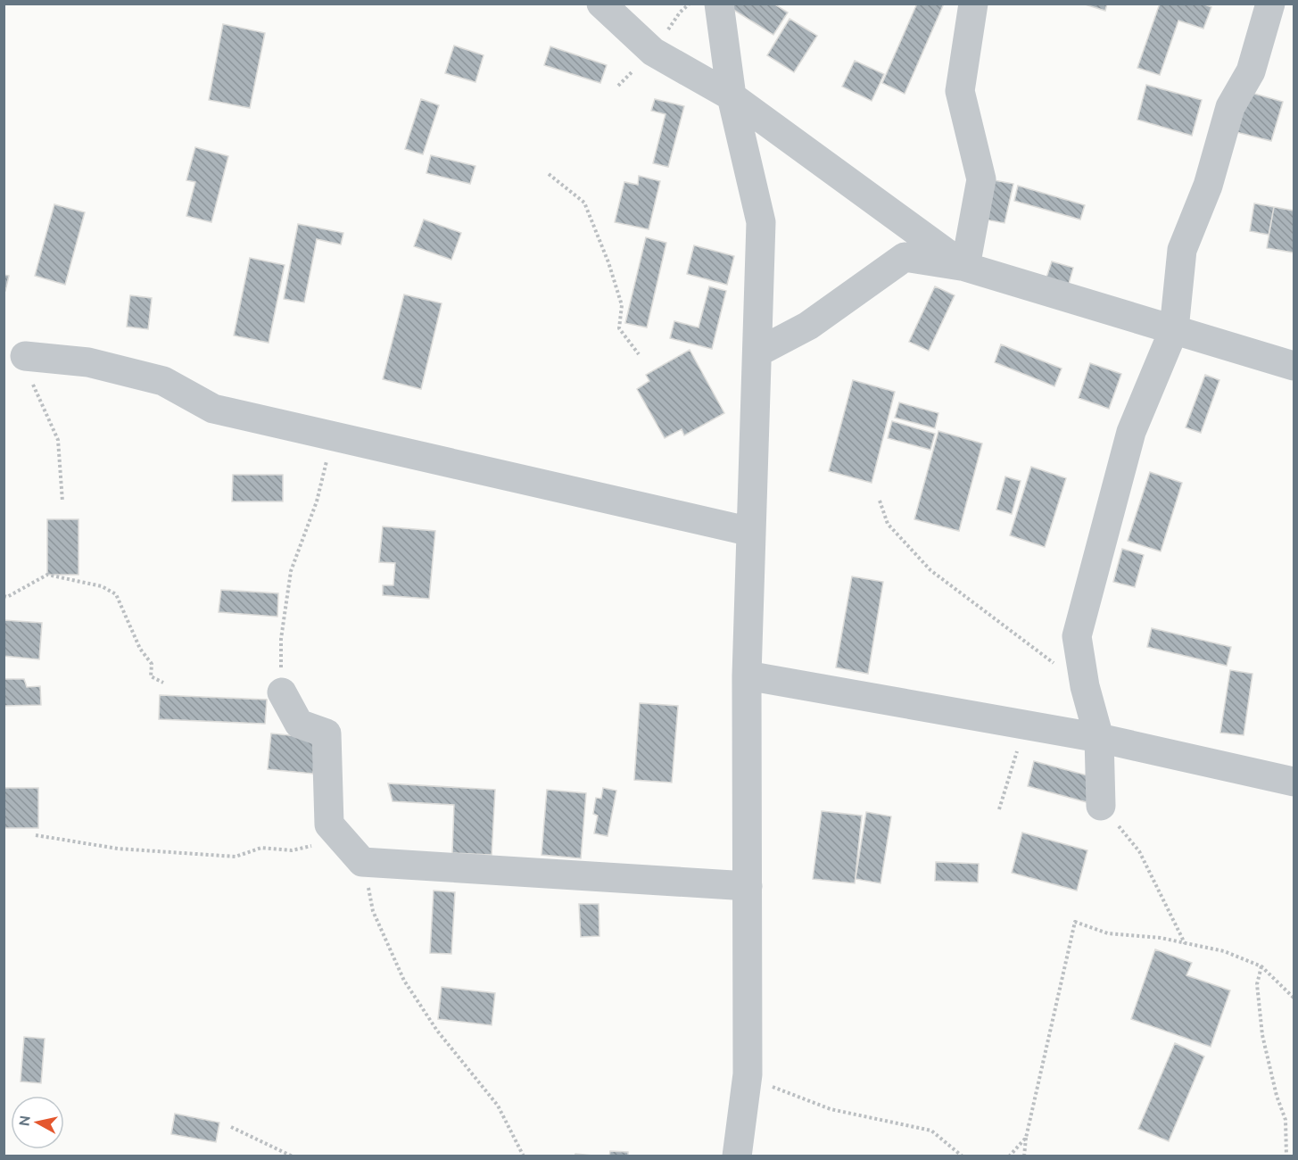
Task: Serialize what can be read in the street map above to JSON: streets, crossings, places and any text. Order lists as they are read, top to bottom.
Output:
{
  "north": "left"
}
